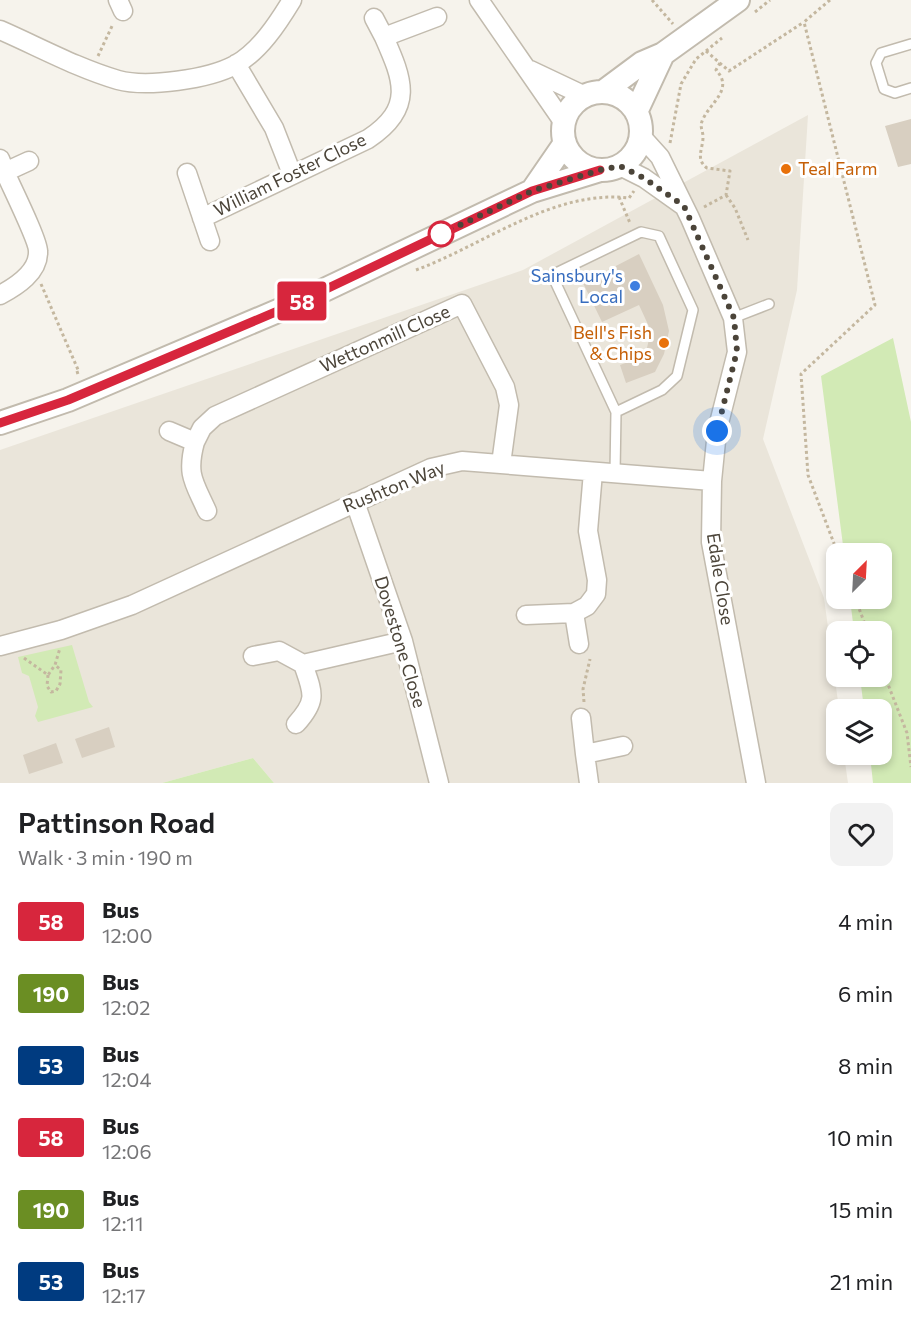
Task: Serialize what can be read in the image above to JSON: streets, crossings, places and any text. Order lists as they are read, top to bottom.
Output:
{
  "streets": {
    "street": [
      "William Foster Close",
      "Wettonmill Close",
      "Rushton Way",
      "Edale Close",
      "Dovestone Close"
    ]
  },
  "crossings": [
    ["Wettonmill Close", "Rushton Way"],
    ["Rushton Way", "Edale Close"],
    ["Rushton Way", "Dovestone Close"]
  ],
  "places": ["Teal Farm", "Sainsbury's Local", "Bell's Fish & Chips"],
  "lines": ["bus line 58"],
  "north": "top right",
  "page": {
    "on_map": "58",
    "heading": ["Pattinson Road", "Walk · 3 min · 190 m"],
    "list": [
      {
        "mark": "58",
        "name": "Bus",
        "note": "12:00",
        "value": "4 min"
      },
      {
        "mark": "190",
        "name": "Bus",
        "note": "12:02",
        "value": "6 min"
      },
      {
        "mark": "53",
        "name": "Bus",
        "note": "12:04",
        "value": "8 min"
      },
      {
        "mark": "58",
        "name": "Bus",
        "note": "12:06",
        "value": "10 min"
      },
      {
        "mark": "190",
        "name": "Bus",
        "note": "12:11",
        "value": "15 min"
      },
      {
        "mark": "53",
        "name": "Bus",
        "note": "12:17",
        "value": "21 min"
      }
    ]
  }
}
